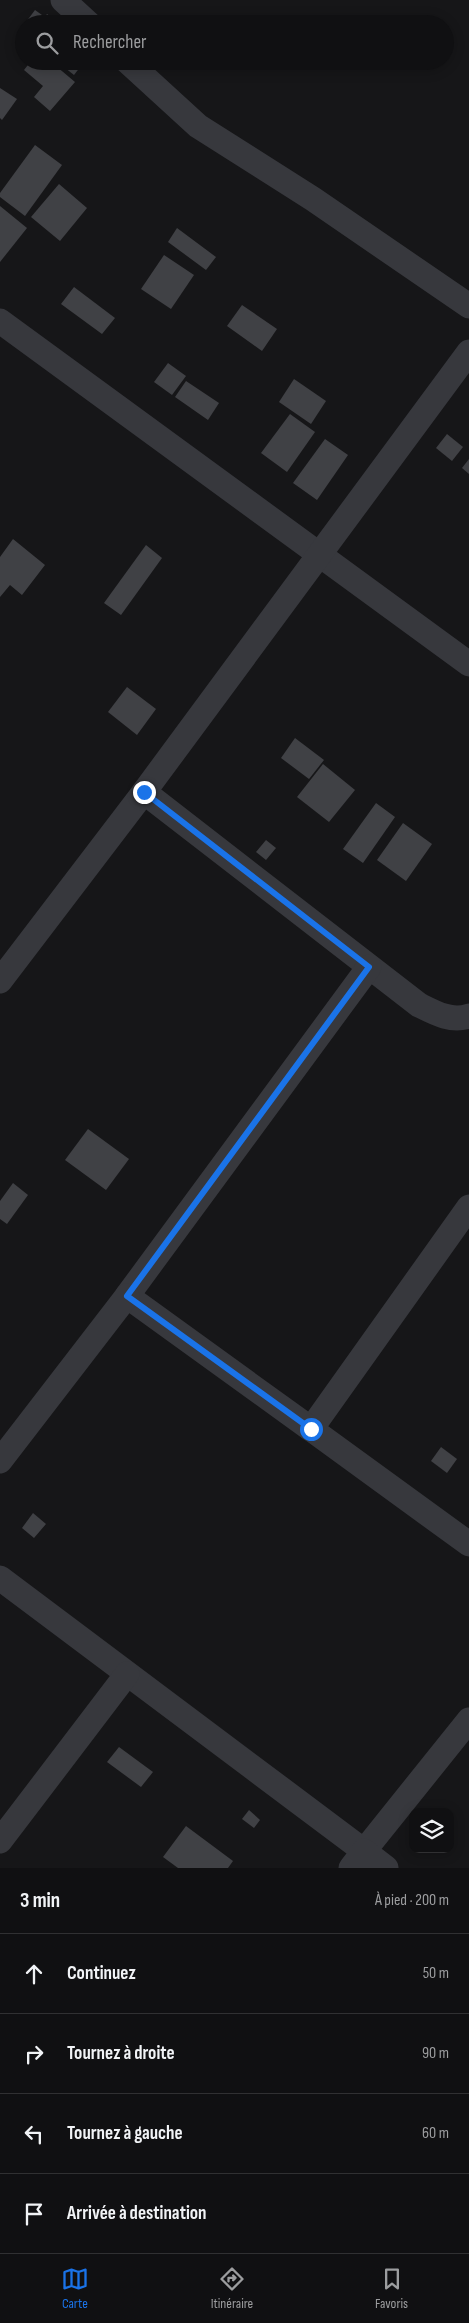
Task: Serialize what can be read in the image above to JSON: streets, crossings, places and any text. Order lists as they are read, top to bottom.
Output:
{
  "page": {
    "search": "Rechercher",
    "heading": ["3 min", "À pied · 200 m"],
    "list": [
      ["Continuez", "50 m"],
      ["Tournez à droite", "90 m"],
      ["Tournez à gauche", "60 m"],
      "Arrivée à destination"
    ],
    "nav": ["Carte", "Itinéraire", "Favoris"]
  }
}
